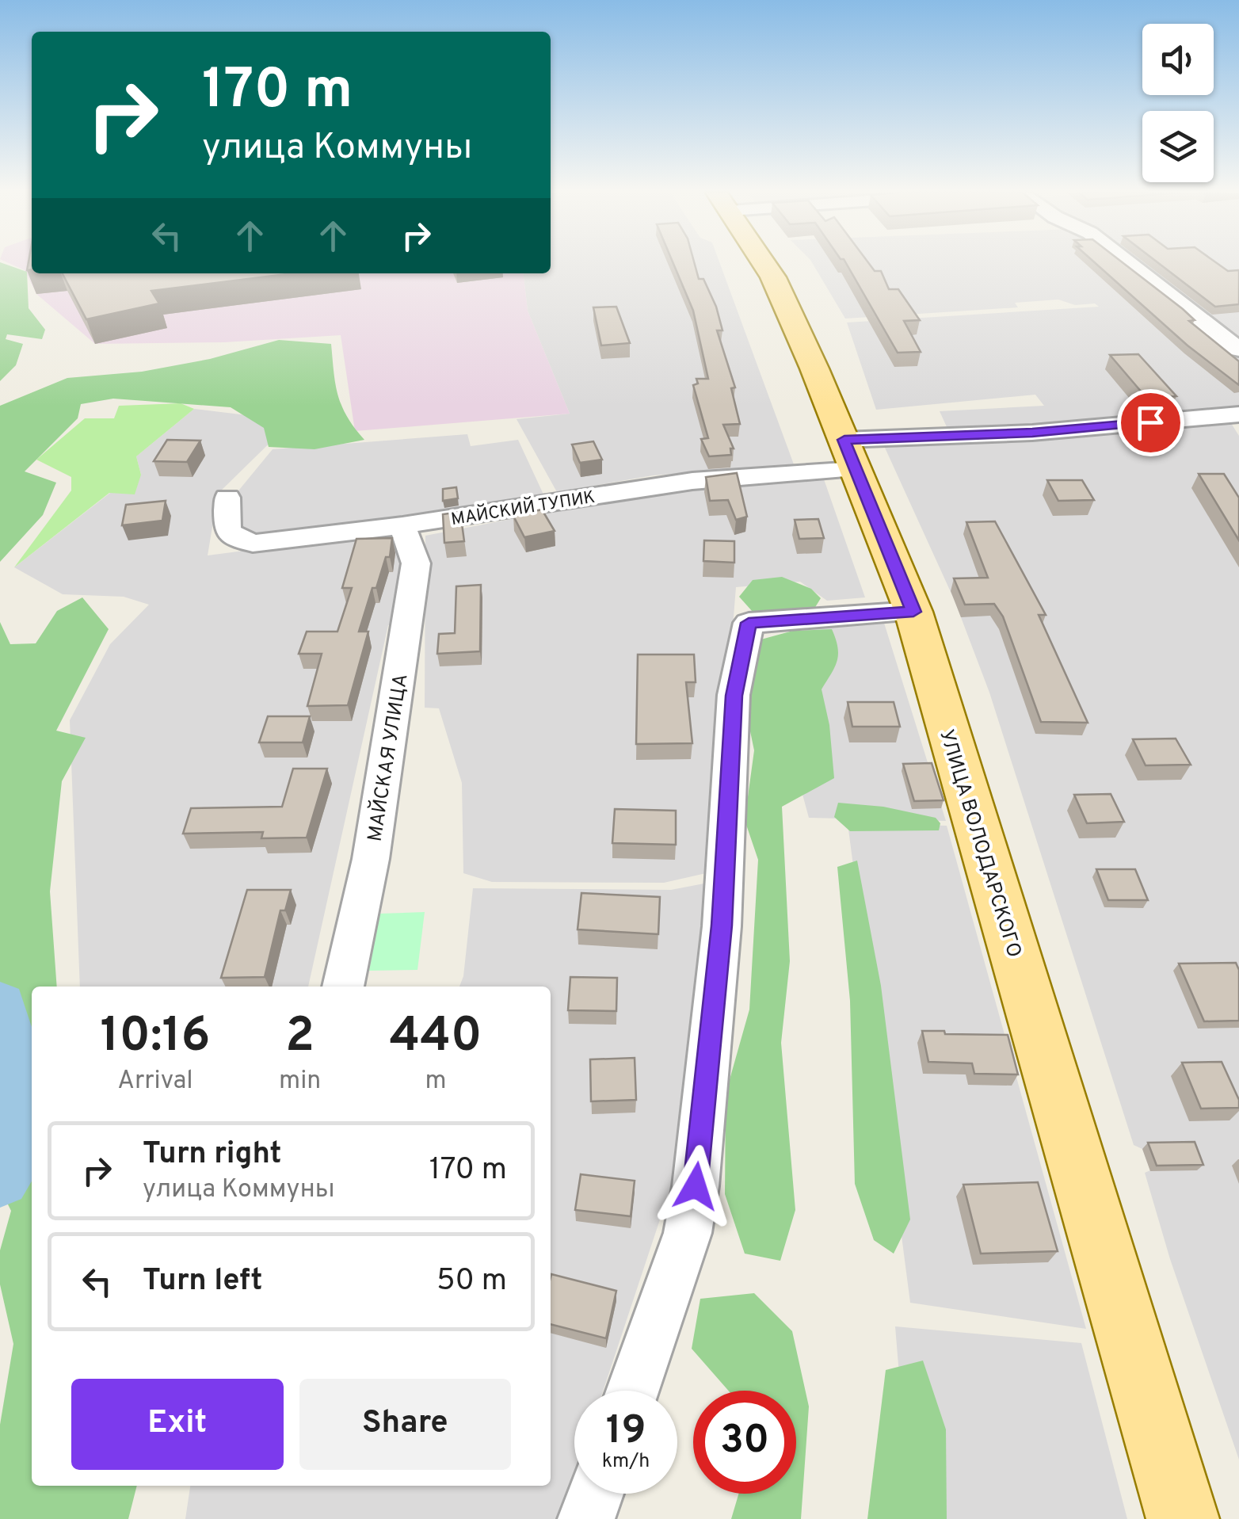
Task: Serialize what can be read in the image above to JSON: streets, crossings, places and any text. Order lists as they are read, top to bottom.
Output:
{
  "streets": {
    "main road": ["УЛИЦА ВОЛОДАРСКОГО"],
    "street": ["МАЙСКИЙ ТУПИК", "МАЙСКАЯ УЛИЦА"]
  },
  "crossings": [
    ["МАЙСКИЙ ТУПИК", "МАЙСКАЯ УЛИЦА"],
    ["МАЙСКИЙ ТУПИК", "УЛИЦА ВОЛОДАРСКОГО"]
  ],
  "page": {
    "turn": ["170 m", "улица Коммуны"],
    "eta": [
      "10:16",
      "Arrival",
      "2",
      "min",
      "440",
      "m"
    ],
    "list": [
      {
        "name": "Turn right",
        "note": "улица Коммуны",
        "value": "170 m"
      },
      {
        "name": "Turn left",
        "value": "50 m"
      }
    ],
    "buttons": ["Exit", "Share"],
    "speed": "19 km/h",
    "limit": "30"
  }
}
